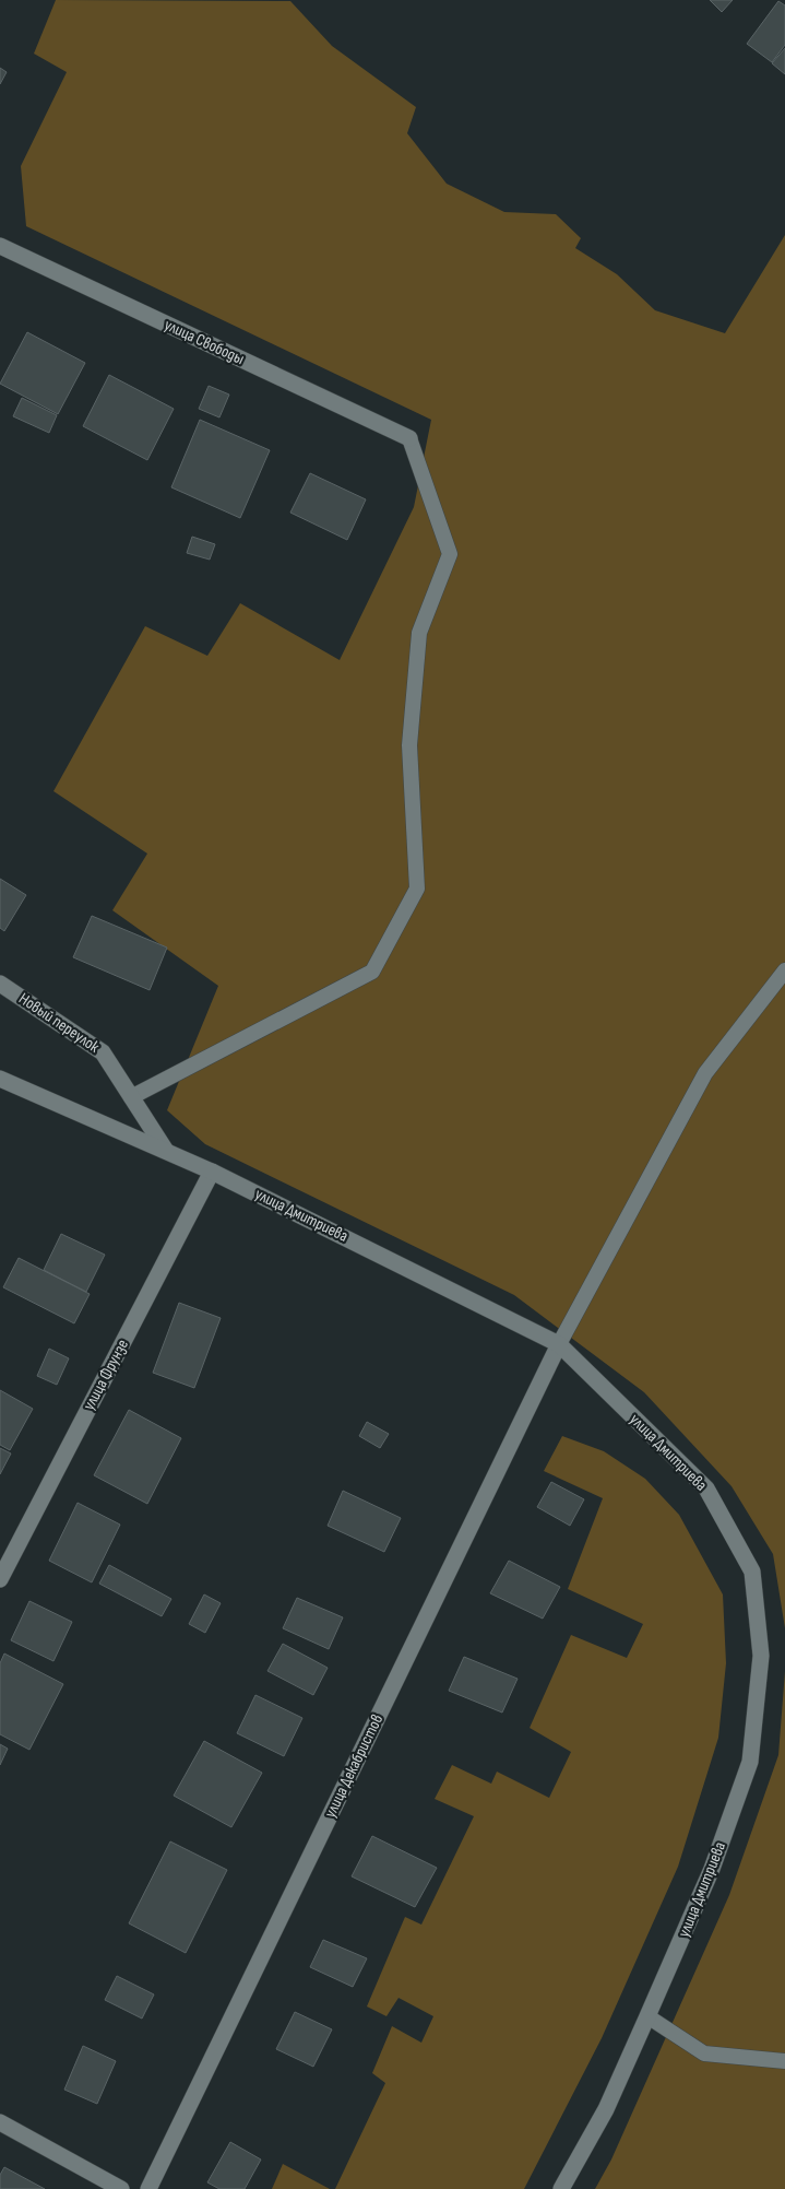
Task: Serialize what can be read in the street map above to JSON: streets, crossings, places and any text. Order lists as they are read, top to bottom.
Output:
{
  "streets": {
    "street": [
      "улица Свободы",
      "Новый переулок",
      "улица Дмитриева",
      "улица Фрунзе",
      "улица Декабристов"
    ]
  },
  "crossings": [
    ["Новый переулок", "улица Дмитриева"],
    ["улица Дмитриева", "улица Фрунзе"],
    ["улица Дмитриева", "улица Декабристов"]
  ]
}
